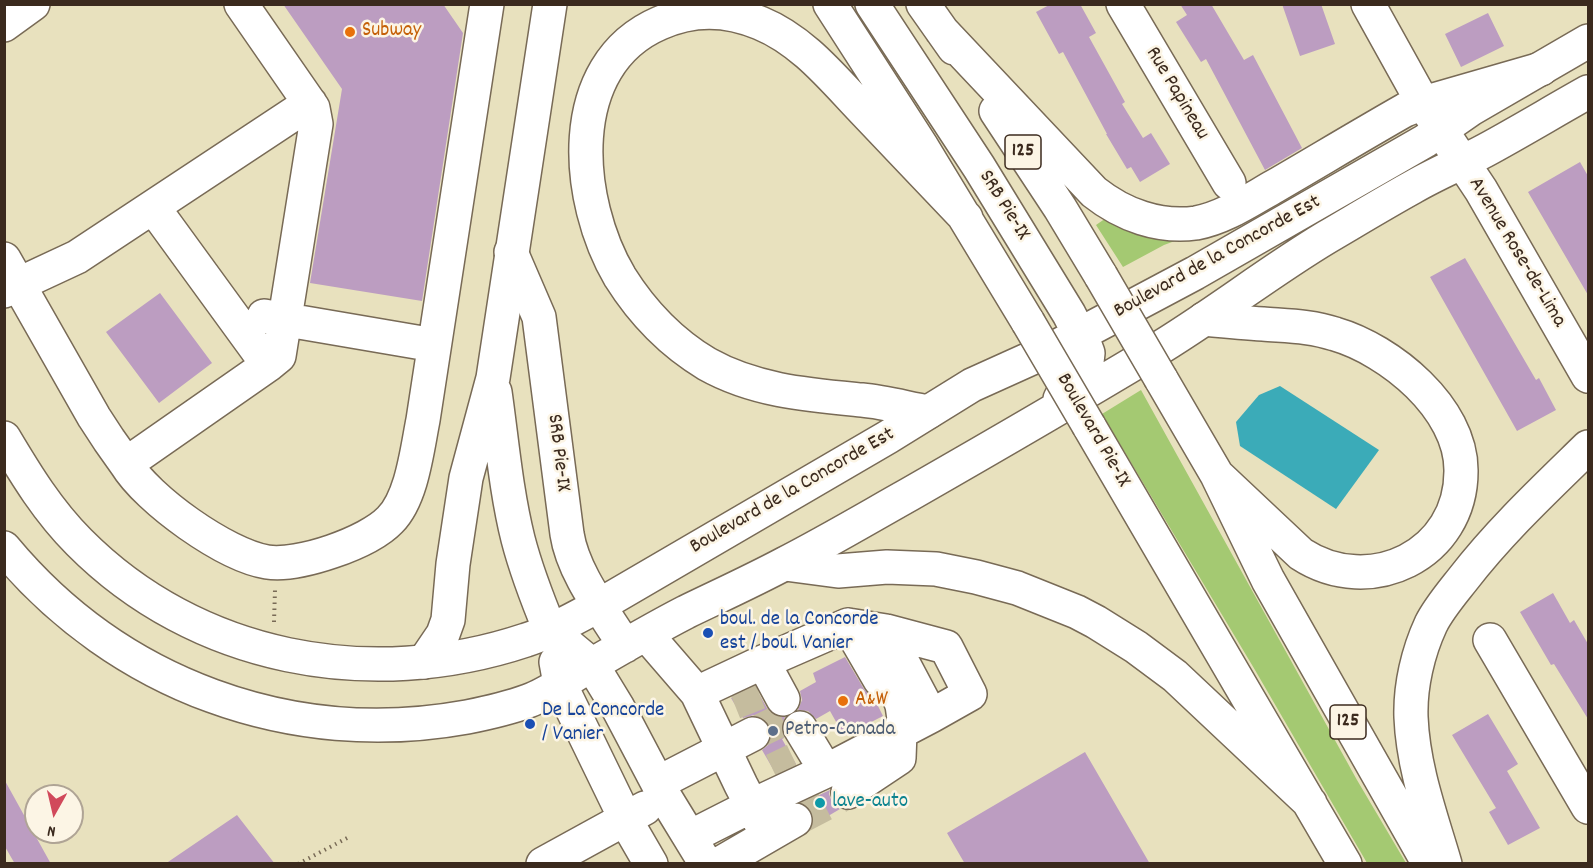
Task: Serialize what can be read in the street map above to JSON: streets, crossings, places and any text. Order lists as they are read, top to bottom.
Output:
{
  "streets": {
    "main road": [
      "Rue Papineau",
      "125",
      "SRB Pie-IX",
      "Avenue Rose-de-Lima",
      "Boulevard de la Concorde Est",
      "Boulevard Pie-IX"
    ]
  },
  "crossings": [
    ["SRB Pie-IX", "Boulevard de la Concorde Est"],
    ["Avenue Rose-de-Lima", "Boulevard de la Concorde Est"]
  ],
  "places": [
    "Subway",
    "boul. de la Concorde est / boul. Vanier",
    "A&W",
    "De La Concorde / Vanier",
    "Petro-Canada",
    "lave-auto"
  ],
  "north": "bottom"
}
